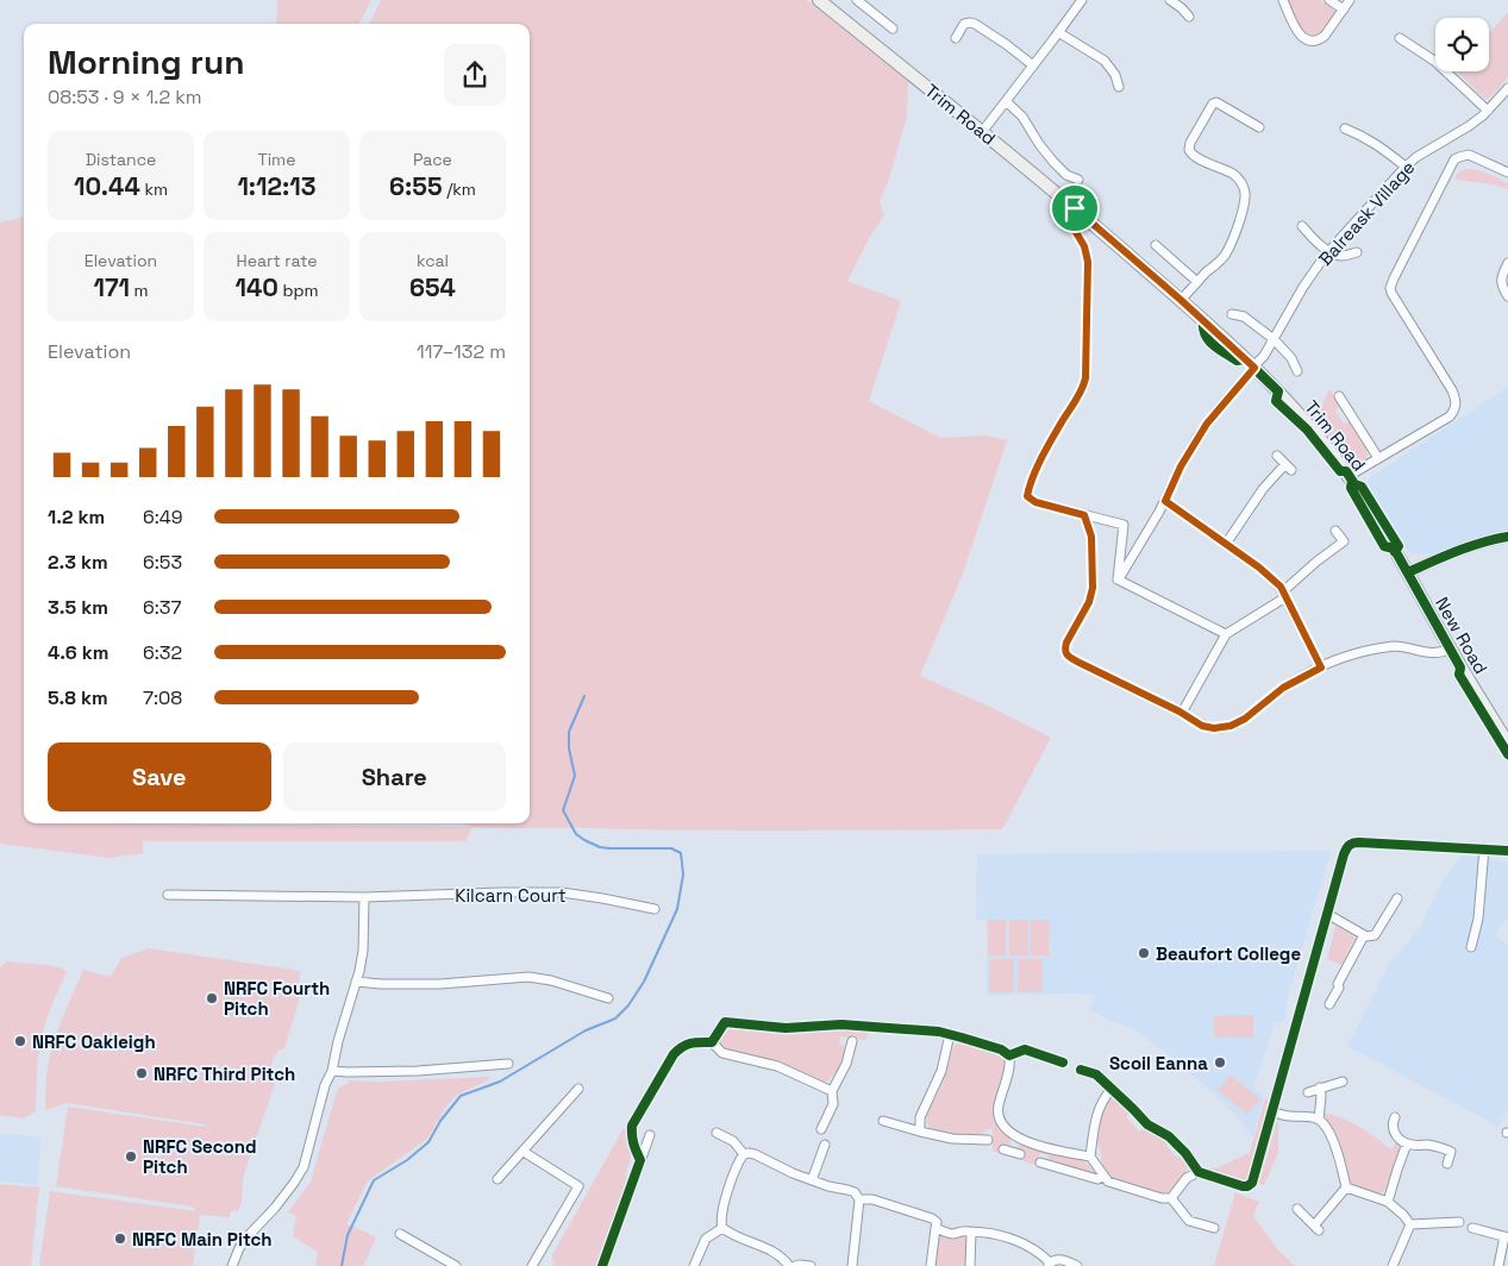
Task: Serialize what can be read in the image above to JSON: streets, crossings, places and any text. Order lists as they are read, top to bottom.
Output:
{
  "streets": {
    "main road": ["Trim Road", "New Road"],
    "street": ["Balreask Village", "Kilcarn Court"]
  },
  "crossings": [
    ["Trim Road", "Balreask Village"],
    ["Trim Road", "New Road"]
  ],
  "places": [
    "Beaufort College",
    "NRFC Fourth Pitch",
    "NRFC Oakleigh",
    "Scoil Eanna",
    "NRFC Third Pitch",
    "NRFC Second Pitch",
    "NRFC Main Pitch"
  ],
  "page": {
    "heading": ["Morning run", "08:53 · 9 × 1.2 km"],
    "stats": [
      ["Distance", "10.44 km"],
      ["Time", "1:12:13"],
      ["Pace", "6:55 /km"],
      ["Elevation", "171 m"],
      ["Heart rate", "140 bpm"],
      ["kcal", "654"]
    ],
    "chart": ["Elevation", "117–132 m"],
    "list": [
      {
        "name": "1.2 km",
        "note": "6:49"
      },
      {
        "name": "2.3 km",
        "note": "6:53"
      },
      {
        "name": "3.5 km",
        "note": "6:37"
      },
      {
        "name": "4.6 km",
        "note": "6:32"
      },
      {
        "name": "5.8 km",
        "note": "7:08"
      }
    ],
    "buttons": ["Save", "Share"]
  }
}
